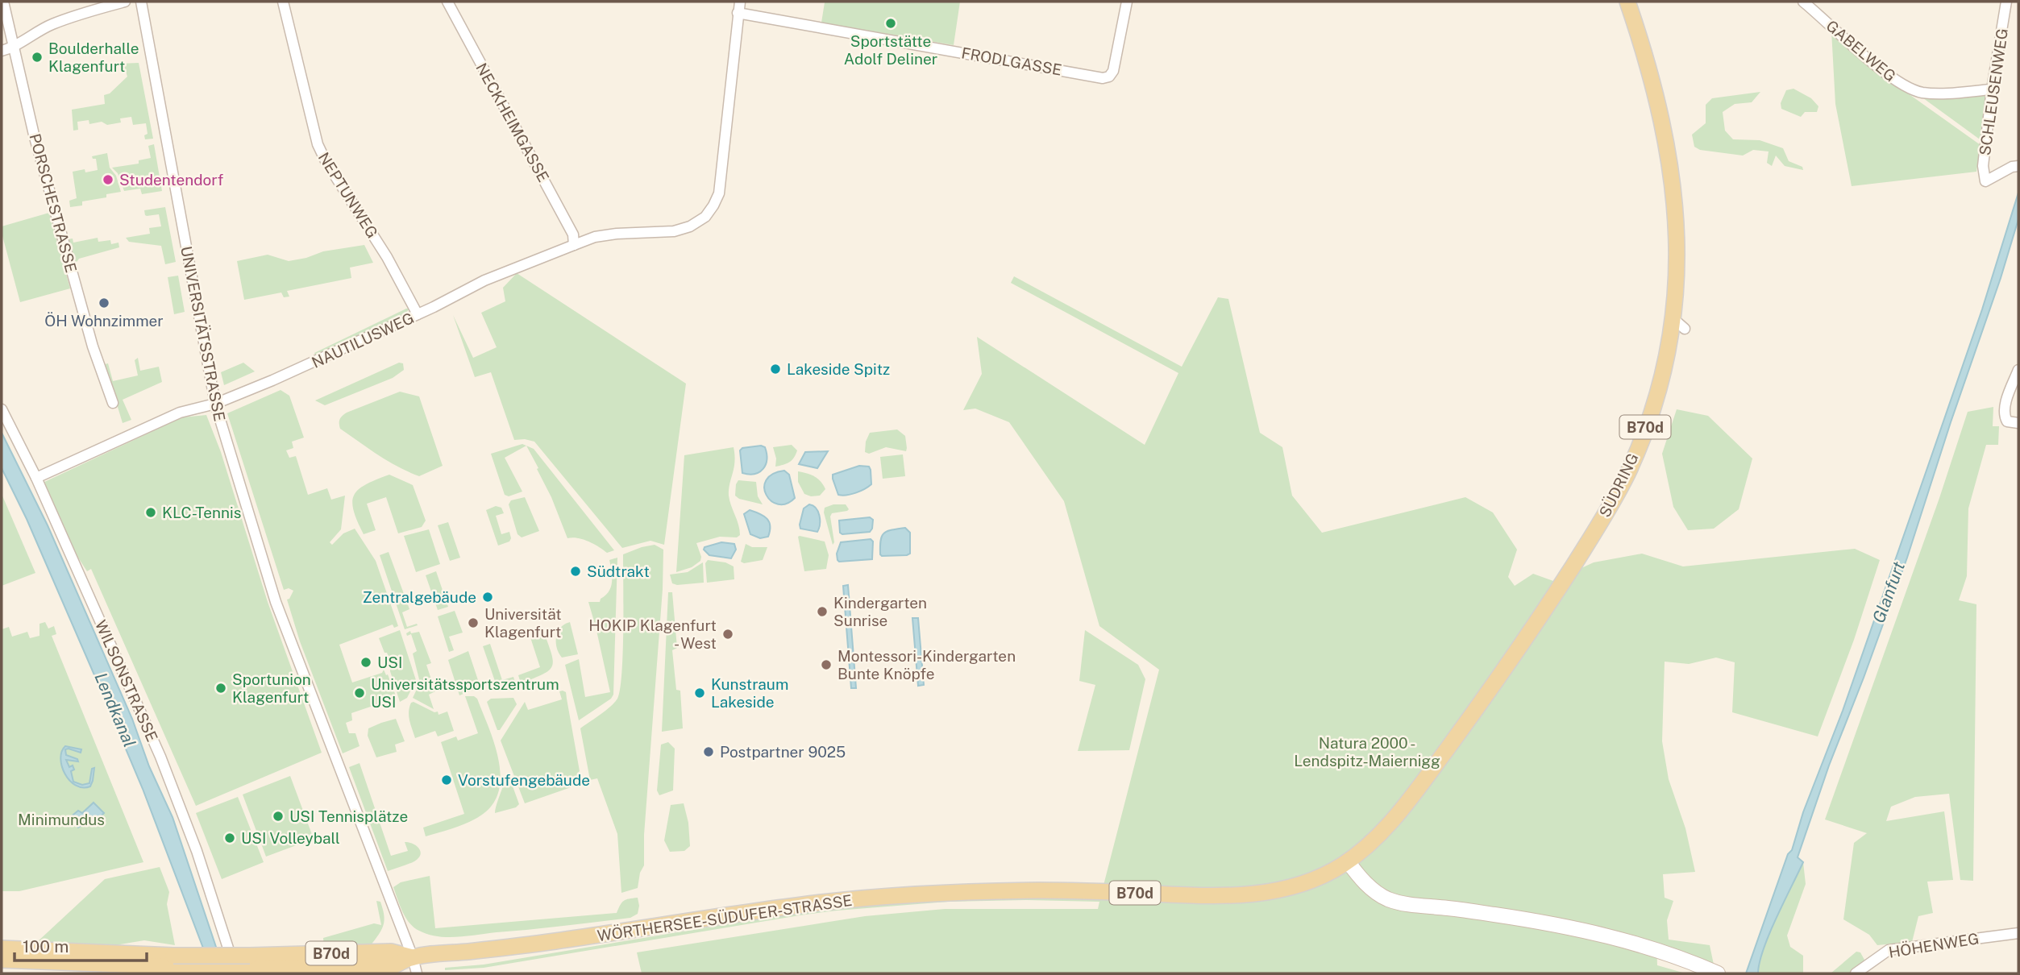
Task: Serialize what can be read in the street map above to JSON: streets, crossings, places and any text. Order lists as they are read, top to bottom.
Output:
{
  "streets": {
    "main road": ["B70d", "SÜDRING", "WÖRTHERSEE-SÜDUFER-STRASSE"],
    "street": [
      "GABELWEG",
      "FRODLGASSE",
      "SCHLEUSENWEG",
      "NECKHEIMGASSE",
      "NEPTUNWEG",
      "PORSCHESTRASSE",
      "UNIVERSITÄTSSTRASSE",
      "NAUTILUSWEG",
      "WILSONSTRASSE",
      "HÖHENWEG"
    ]
  },
  "crossings": [
    ["GABELWEG", "SCHLEUSENWEG"],
    ["FRODLGASSE", "NAUTILUSWEG"],
    ["NECKHEIMGASSE", "NAUTILUSWEG"],
    ["NEPTUNWEG", "NAUTILUSWEG"],
    ["UNIVERSITÄTSSTRASSE", "NAUTILUSWEG"],
    ["UNIVERSITÄTSSTRASSE", "WÖRTHERSEE-SÜDUFER-STRASSE"],
    ["NAUTILUSWEG", "WILSONSTRASSE"],
    ["SÜDRING", "WÖRTHERSEE-SÜDUFER-STRASSE"]
  ],
  "water": ["Glanfurt", "Lendkanal"],
  "parks": ["Natura 2000 - Lendspitz-Maiernigg", "Minimundus"],
  "places": [
    "Sportstätte Adolf Deliner",
    "Boulderhalle Klagenfurt",
    "Studentendorf",
    "ÖH Wohnzimmer",
    "Lakeside Spitz",
    "KLC-Tennis",
    "Südtrakt",
    "Zentralgebäude",
    "Kindergarten Sunrise",
    "Universität Klagenfurt",
    "HOKIP Klagenfurt - West",
    "USI",
    "Montessori-Kindergarten Bunte Knöpfe",
    "Sportunion Klagenfurt",
    "Universitätssportszentrum USI",
    "Kunstraum Lakeside",
    "Postpartner 9025",
    "Vorstufengebäude",
    "USI Tennisplätze",
    "USI Volleyball"
  ],
  "scale_bar": "100 m"
}
